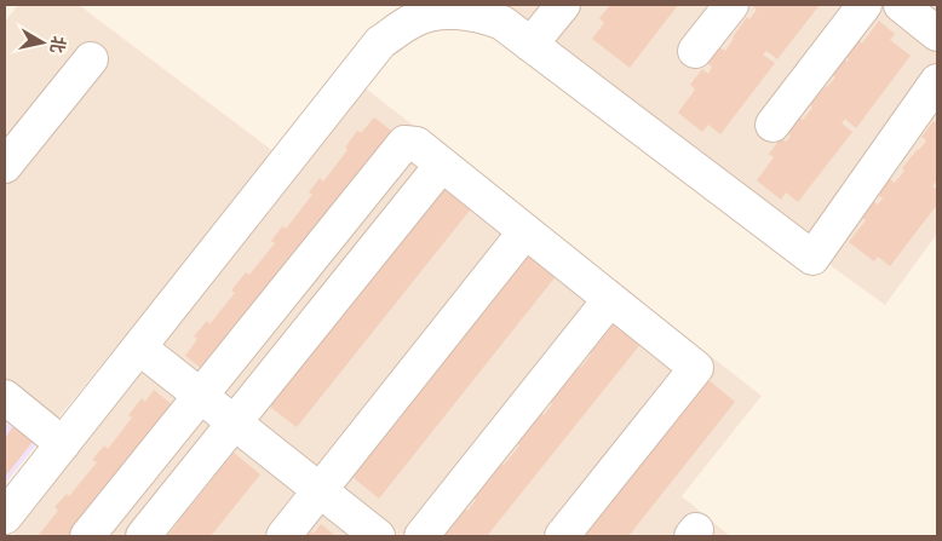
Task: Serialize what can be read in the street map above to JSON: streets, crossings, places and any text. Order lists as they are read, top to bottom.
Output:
{
  "north": "right"
}
